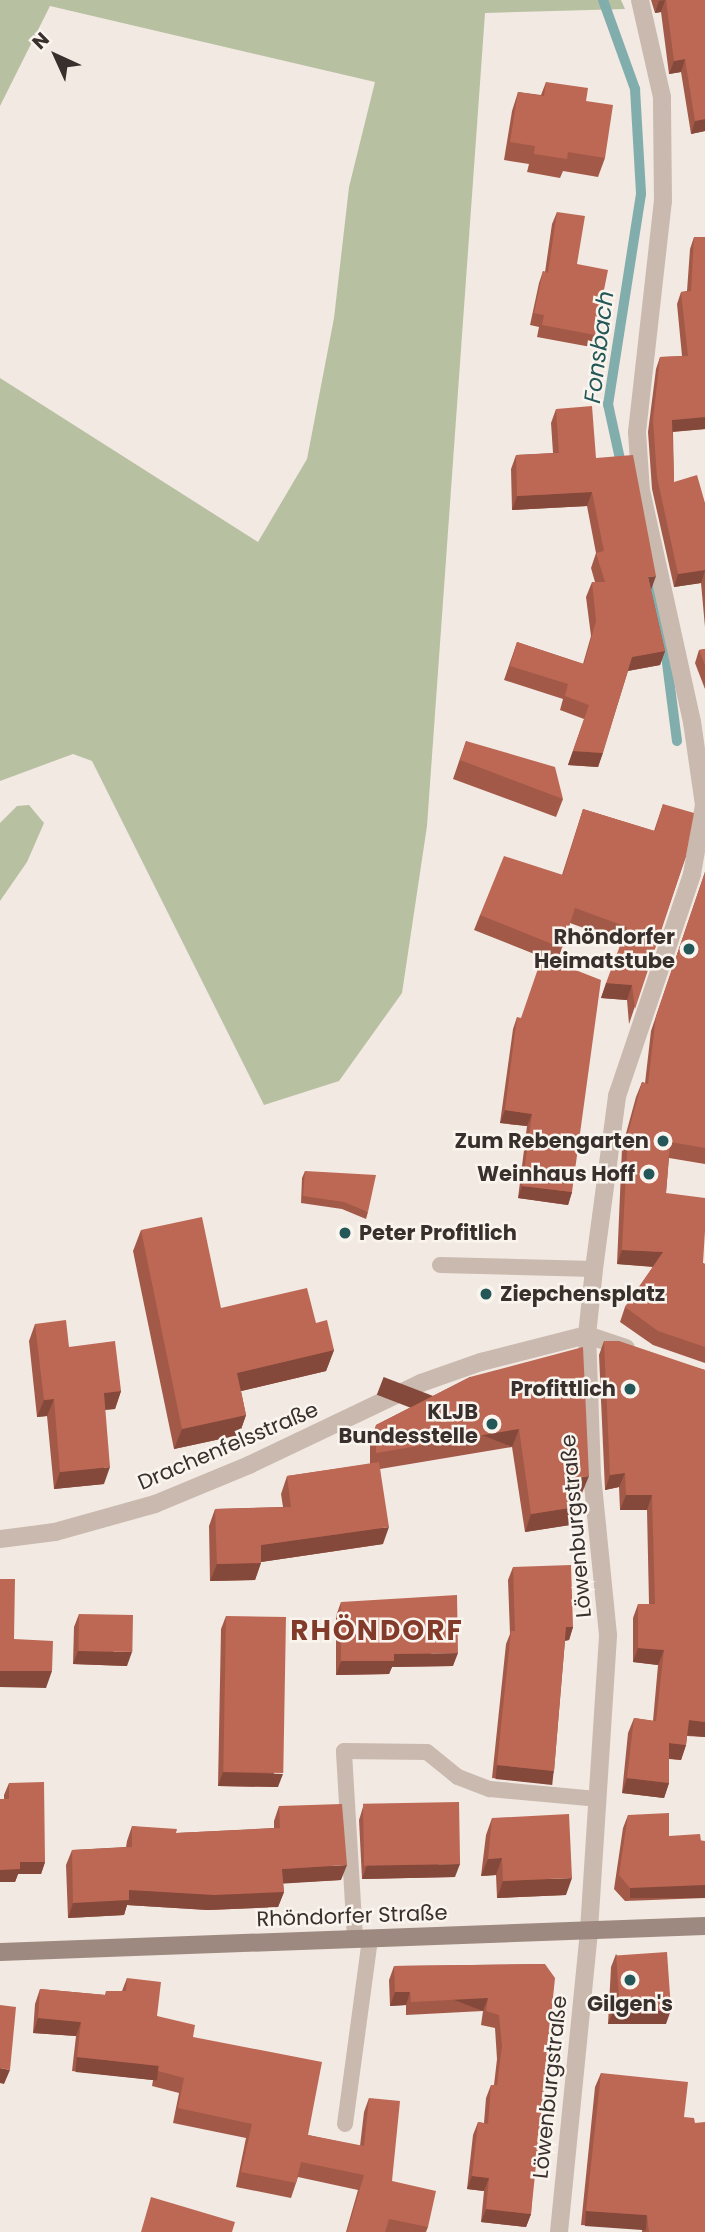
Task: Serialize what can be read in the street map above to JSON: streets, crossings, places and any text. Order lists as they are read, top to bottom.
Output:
{
  "streets": {
    "main road": ["Rhöndorfer Straße"],
    "street": ["Drachenfelsstraße", "Löwenburgstraße"]
  },
  "crossings": [
    ["Drachenfelsstraße", "Löwenburgstraße"],
    ["Löwenburgstraße", "Rhöndorfer Straße"]
  ],
  "districts": ["RHÖNDORF"],
  "water": ["Fonsbach"],
  "places": [
    "Rhöndorfer Heimatstube",
    "Zum Rebengarten",
    "Weinhaus Hoff",
    "Peter Profitlich",
    "Ziepchensplatz",
    "Profittlich",
    "KLJB Bundesstelle",
    "Gilgen's"
  ],
  "north": "top left"
}
